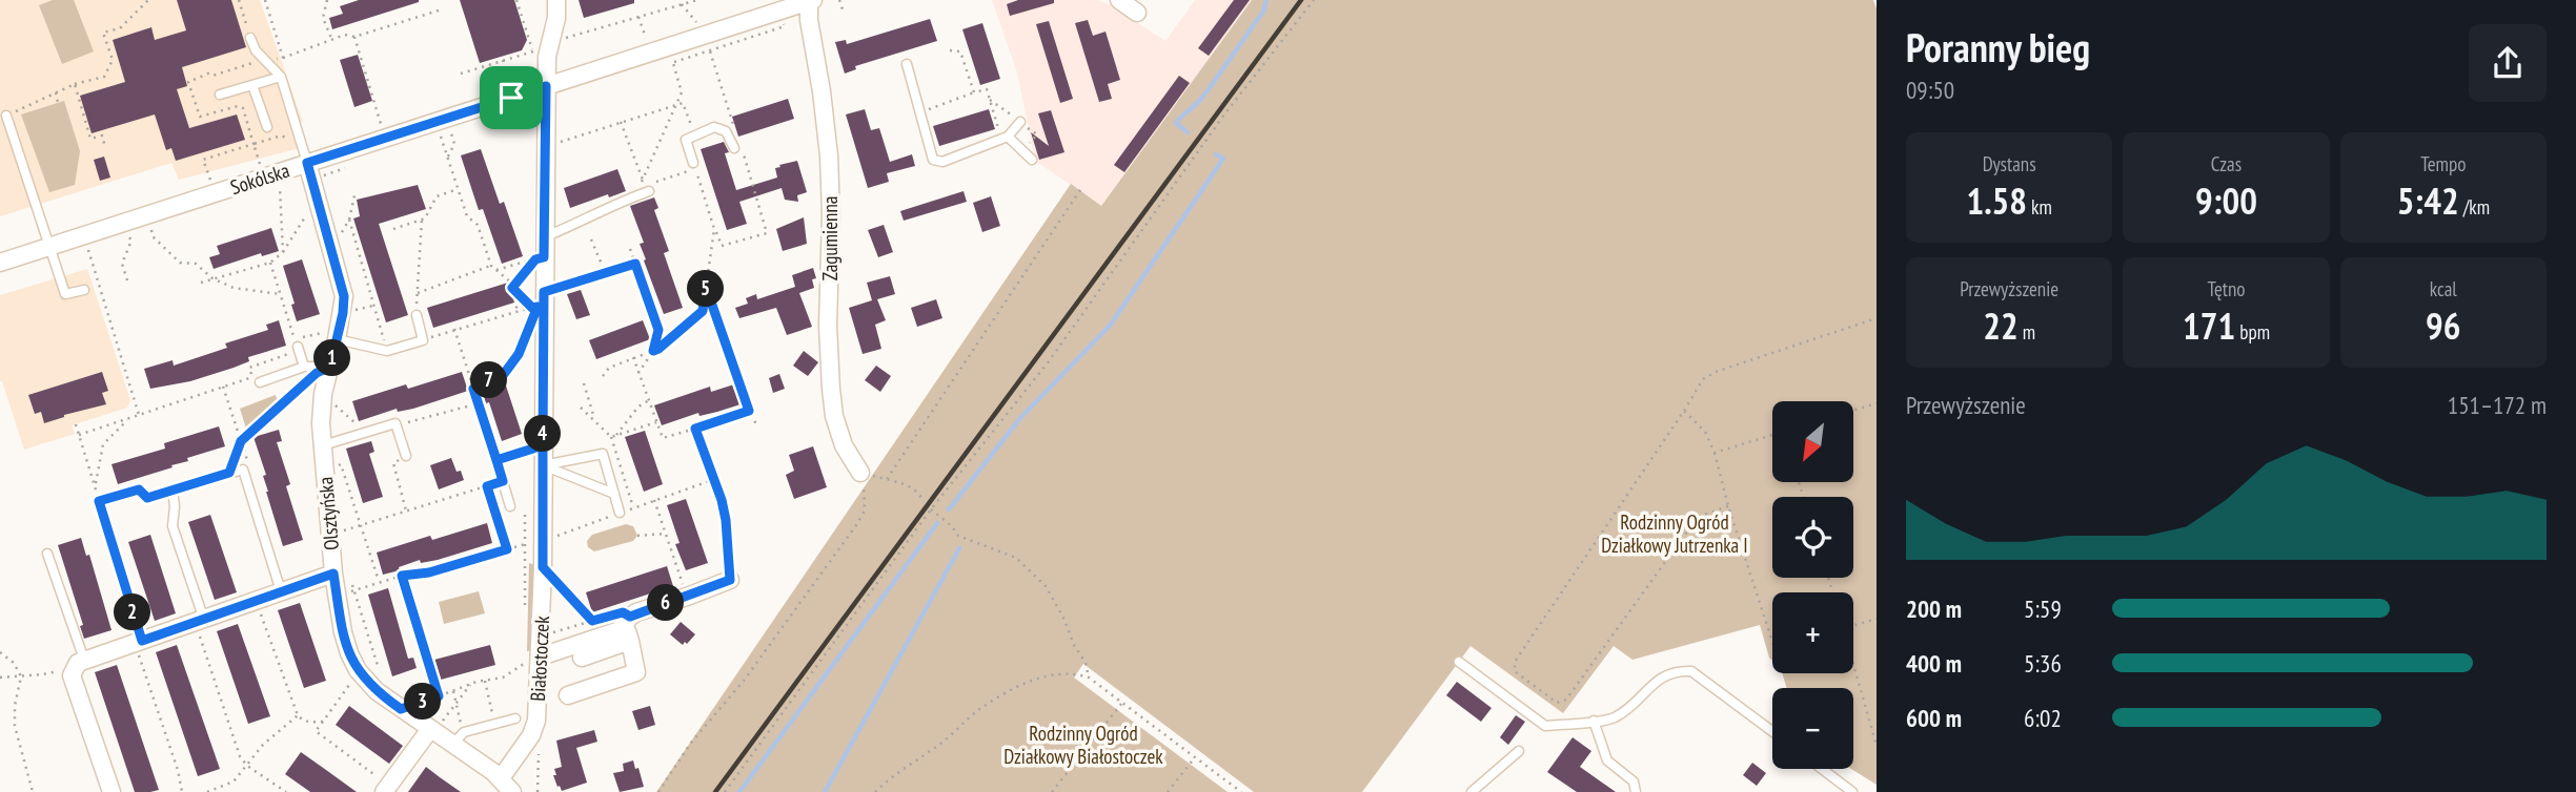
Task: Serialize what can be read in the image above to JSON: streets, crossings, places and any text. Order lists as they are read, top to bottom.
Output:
{
  "streets": {
    "street": [
      "Sokólska",
      "Zagumienna",
      "Olsztyńska",
      "Białostoczek"
    ]
  },
  "crossings": [
    ["Sokólska", "Zagumienna"],
    ["Sokólska", "Olsztyńska"],
    ["Sokólska", "Białostoczek"],
    ["Olsztyńska", "Białostoczek"]
  ],
  "parks": ["Rodzinny Ogród Działkowy Jutrzenka I", "Rodzinny Ogród Działkowy Białostoczek"],
  "north": "bottom left",
  "page": {
    "heading": ["Poranny bieg", "09:50"],
    "stats": [
      ["Dystans", "1.58 km"],
      ["Czas", "9:00"],
      ["Tempo", "5:42 /km"],
      ["Przewyższenie", "22 m"],
      ["Tętno", "171 bpm"],
      ["kcal", "96"]
    ],
    "pins": [
      "5",
      "1",
      "7",
      "4",
      "6",
      "2",
      "3"
    ],
    "chart": ["Przewyższenie", "151–172 m"],
    "map_buttons": ["+", "−"],
    "list": [
      {
        "name": "200 m",
        "note": "5:59"
      },
      {
        "name": "400 m",
        "note": "5:36"
      },
      {
        "name": "600 m",
        "note": "6:02"
      }
    ]
  }
}
